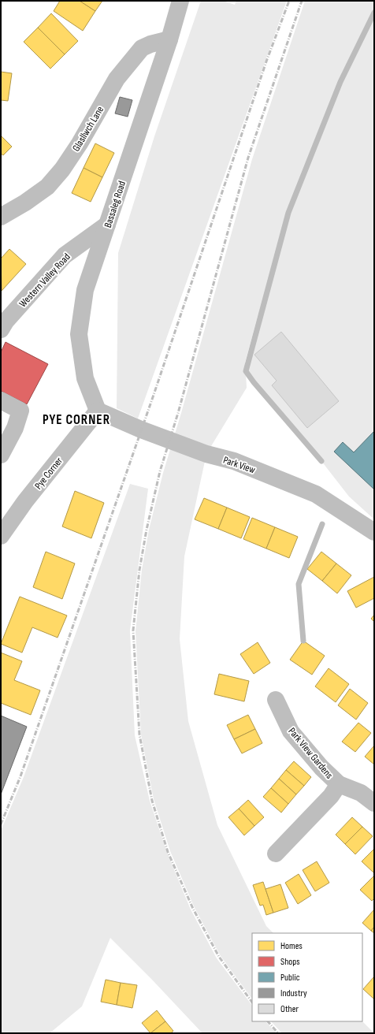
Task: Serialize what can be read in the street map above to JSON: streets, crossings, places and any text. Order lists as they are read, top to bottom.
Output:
{
  "streets": {
    "street": [
      "Glasllwch Lane",
      "Bassaleg Road",
      "Western Valley Road",
      "Park View",
      "Pye Corner",
      "Park View Gardens"
    ]
  },
  "crossings": [
    ["Glasllwch Lane", "Bassaleg Road"],
    ["Bassaleg Road", "Western Valley Road"],
    ["Bassaleg Road", "Park View"],
    ["Bassaleg Road", "Pye Corner"],
    ["Park View", "Pye Corner"]
  ],
  "districts": ["PYE CORNER"],
  "legend": [
    "Homes",
    "Shops",
    "Public",
    "Industry",
    "Other"
  ]
}
